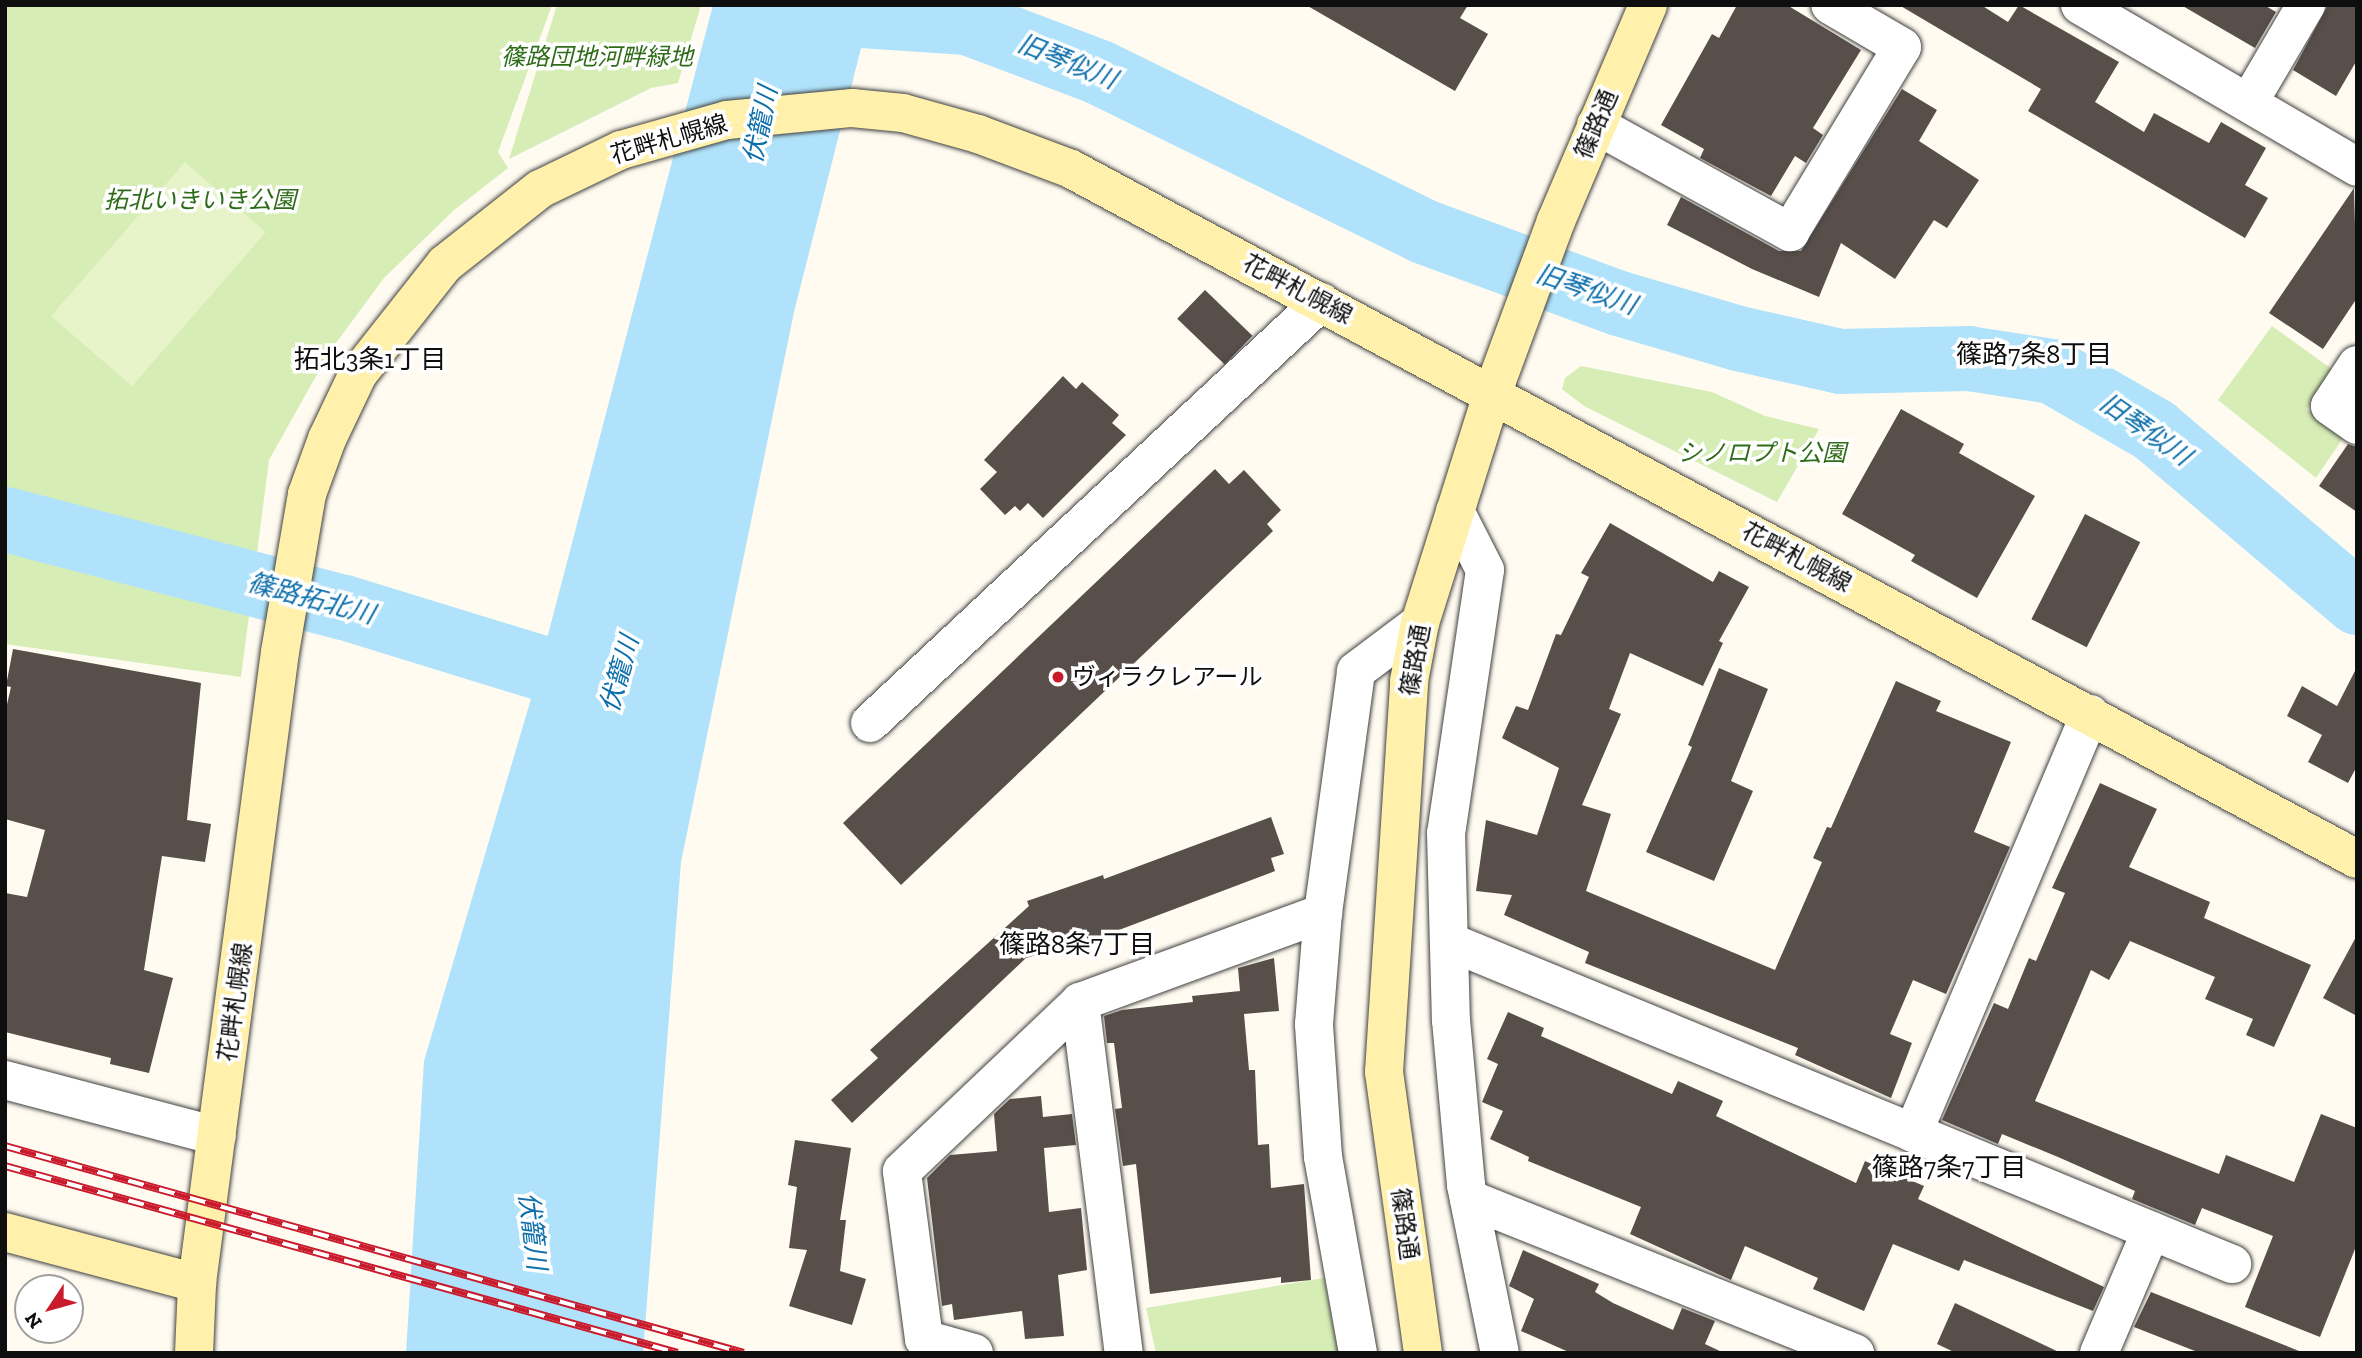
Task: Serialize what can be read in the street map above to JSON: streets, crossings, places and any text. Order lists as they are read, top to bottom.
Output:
{
  "streets": {
    "main road": ["篠路通", "花畔札幌線"]
  },
  "crossings": [
    ["篠路通", "花畔札幌線"]
  ],
  "districts": [
    "篠路7条8丁目",
    "拓北3条1丁目",
    "篠路8条7丁目",
    "篠路7条7丁目"
  ],
  "water": ["旧琴似川", "伏籠川", "篠路拓北川"],
  "parks": ["篠路団地河畔緑地", "拓北いきいき公園", "シノロプト公園"],
  "places": ["ヴィラクレアール"],
  "north": "bottom left"
}
